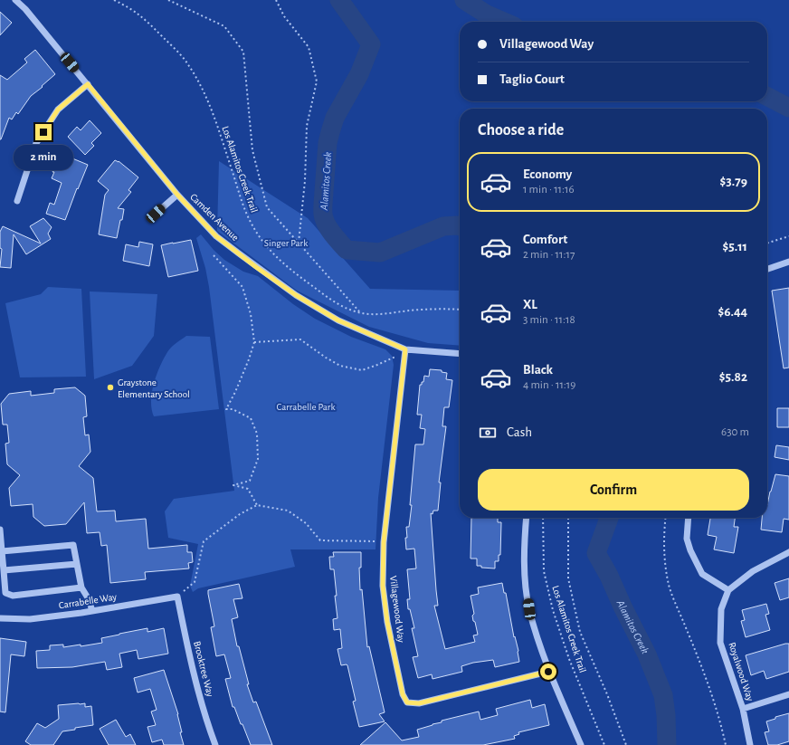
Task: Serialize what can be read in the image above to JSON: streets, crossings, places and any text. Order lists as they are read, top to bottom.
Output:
{
  "streets": {
    "street": [
      "Camden Avenue",
      "Carrabelle Way",
      "Villagewood Way",
      "Brooktree Way",
      "Royalwood Way"
    ],
    "path": ["Los Alamitos Creek Trail"]
  },
  "crossings": [
    ["Camden Avenue", "Villagewood Way"],
    ["Carrabelle Way", "Brooktree Way"]
  ],
  "water": ["Alamitos Creek"],
  "parks": ["Singer Park", "Carrabelle Park"],
  "places": ["Graystone Elementary School"],
  "page": {
    "banner": ["Villagewood Way", "Taglio Court"],
    "heading": "Choose a ride",
    "bubble": "2 min",
    "list": [
      {
        "name": "Economy",
        "note": "1 min · 11:16",
        "value": "$3.79"
      },
      {
        "name": "Comfort",
        "note": "2 min · 11:17",
        "value": "$5.11"
      },
      {
        "name": "XL",
        "note": "3 min · 11:18",
        "value": "$6.44"
      },
      {
        "name": "Black",
        "note": "4 min · 11:19",
        "value": "$5.82"
      }
    ],
    "pay": ["Cash", "630 m"],
    "buttons": "Confirm"
  }
}
